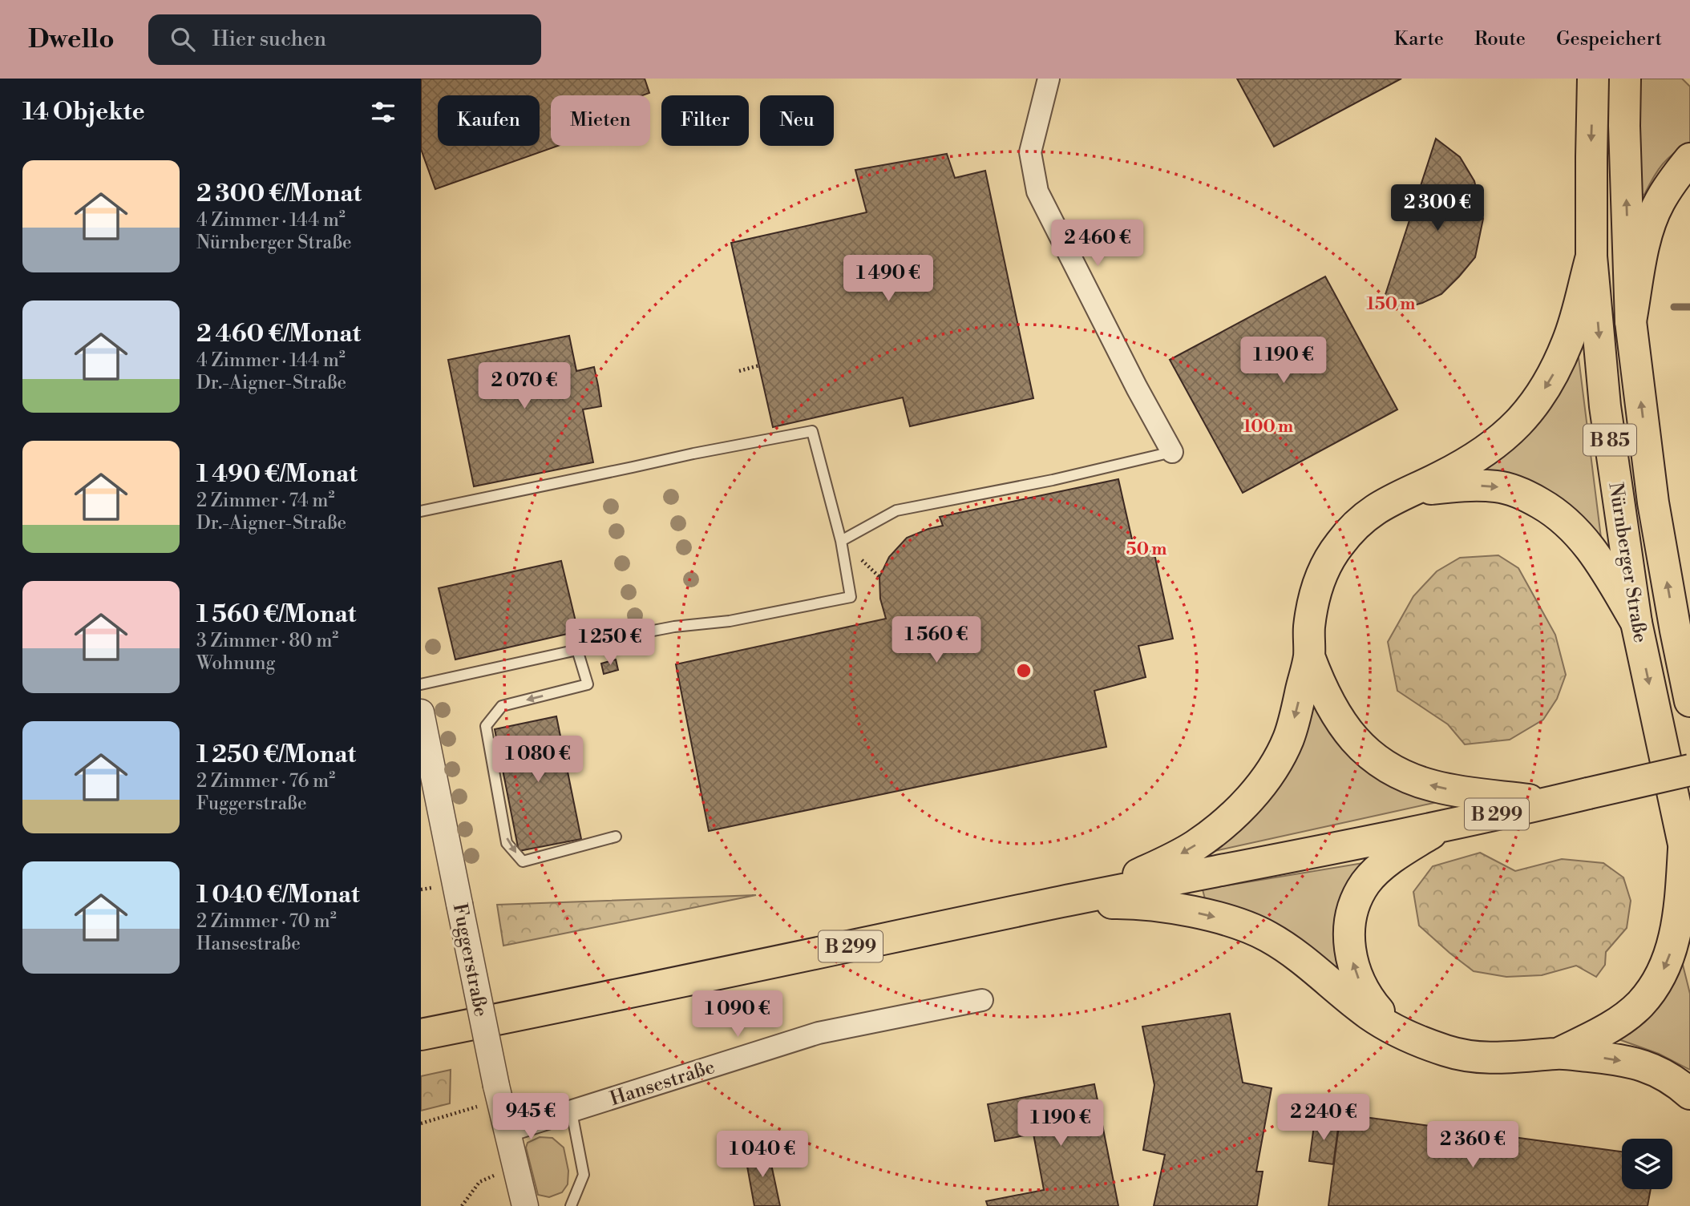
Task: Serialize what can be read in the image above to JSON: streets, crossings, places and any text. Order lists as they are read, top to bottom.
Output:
{
  "streets": {
    "main road": ["B 85", "Nürnberger Straße", "B 299"],
    "street": ["Fuggerstraße", "Hansestraße"]
  },
  "crossings": [
    ["Fuggerstraße", "Hansestraße"]
  ],
  "page": {
    "header": "Dwello",
    "search": "Hier suchen",
    "nav": ["Karte", "Route", "Gespeichert"],
    "heading": "14 Objekte",
    "chip": [
      "Kaufen",
      "Mieten",
      "Filter",
      "Neu"
    ],
    "list": [
      {
        "name": "2 300 €/Monat",
        "note": "4 Zimmer · 144 m² · Nürnberger Straße"
      },
      {
        "name": "2 460 €/Monat",
        "note": "4 Zimmer · 144 m² · Dr.-Aigner-Straße"
      },
      {
        "name": "1 490 €/Monat",
        "note": "2 Zimmer · 74 m² · Dr.-Aigner-Straße"
      },
      {
        "name": "1 560 €/Monat",
        "note": "3 Zimmer · 80 m² · Wohnung"
      },
      {
        "name": "1 250 €/Monat",
        "note": "2 Zimmer · 76 m² · Fuggerstraße"
      },
      {
        "name": "1 040 €/Monat",
        "note": "2 Zimmer · 70 m² · Hansestraße"
      }
    ],
    "price": [
      "2 300 €",
      "2 460 €",
      "1 490 €",
      "1 190 €",
      "2 070 €",
      "1 560 €",
      "1 250 €",
      "1 080 €",
      "1 090 €",
      "945 €",
      "2 240 €",
      "1 190 €",
      "2 360 €",
      "1 040 €"
    ]
  },
  "rings": ["150 m", "100 m", "50 m"]
}
